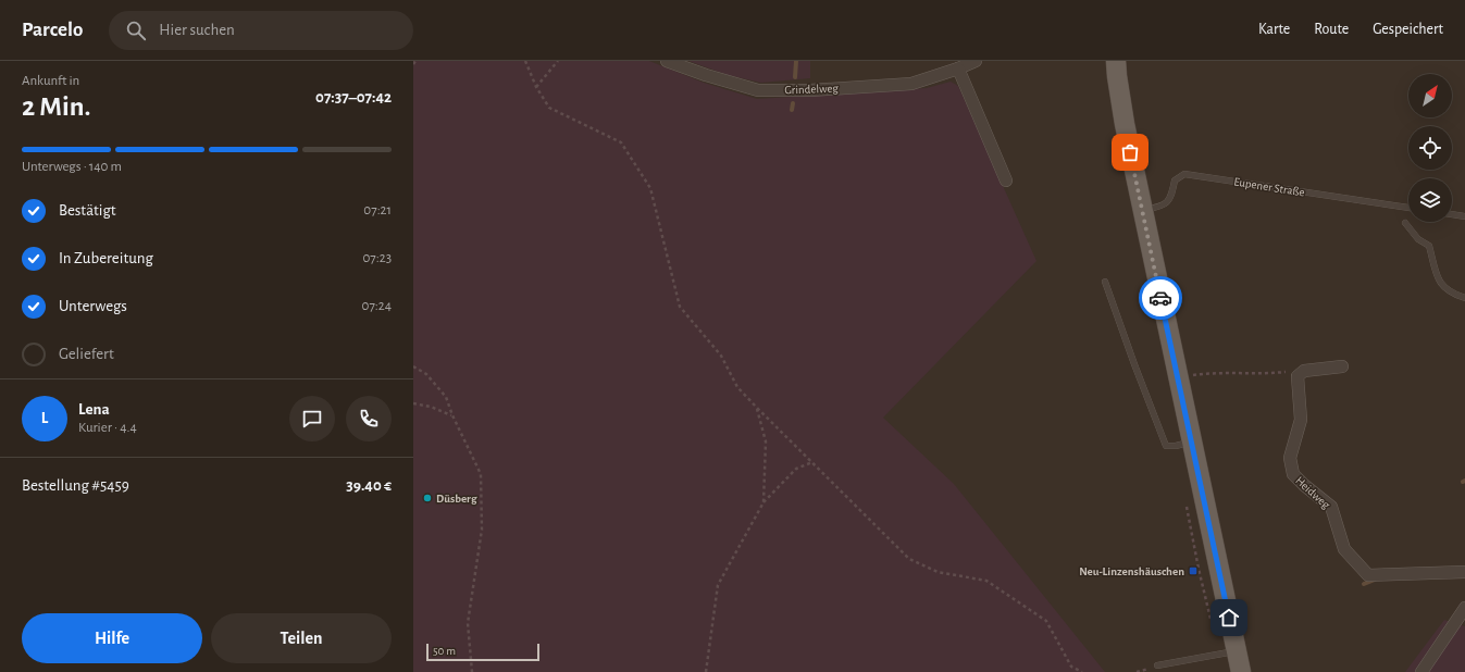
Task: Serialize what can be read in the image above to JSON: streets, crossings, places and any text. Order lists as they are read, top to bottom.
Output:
{
  "streets": {
    "street": ["Grindelweg", "Heidweg"],
    "lane": ["Eupener Straße"]
  },
  "places": {
    "other": ["Düsberg"],
    "transit": ["Neu-Linzenshäuschen"]
  },
  "scale_bar": "50 m",
  "north": "top right",
  "page": {
    "header": "Parcelo",
    "search": "Hier suchen",
    "nav": ["Karte", "Route", "Gespeichert"],
    "heading": ["2 Min.", "Ankunft in", "07:37–07:42"],
    "panel": [
      "Lena",
      "Kurier · 4.4",
      "Bestellung #5459",
      "39.40 €"
    ],
    "bar": "Unterwegs · 140 m",
    "list": [
      ["Bestätigt", "07:21"],
      ["In Zubereitung", "07:23"],
      ["Unterwegs", "07:24"],
      "Geliefert"
    ],
    "round": "L",
    "buttons": ["Hilfe", "Teilen"],
    "scale": "50 m"
  }
}
